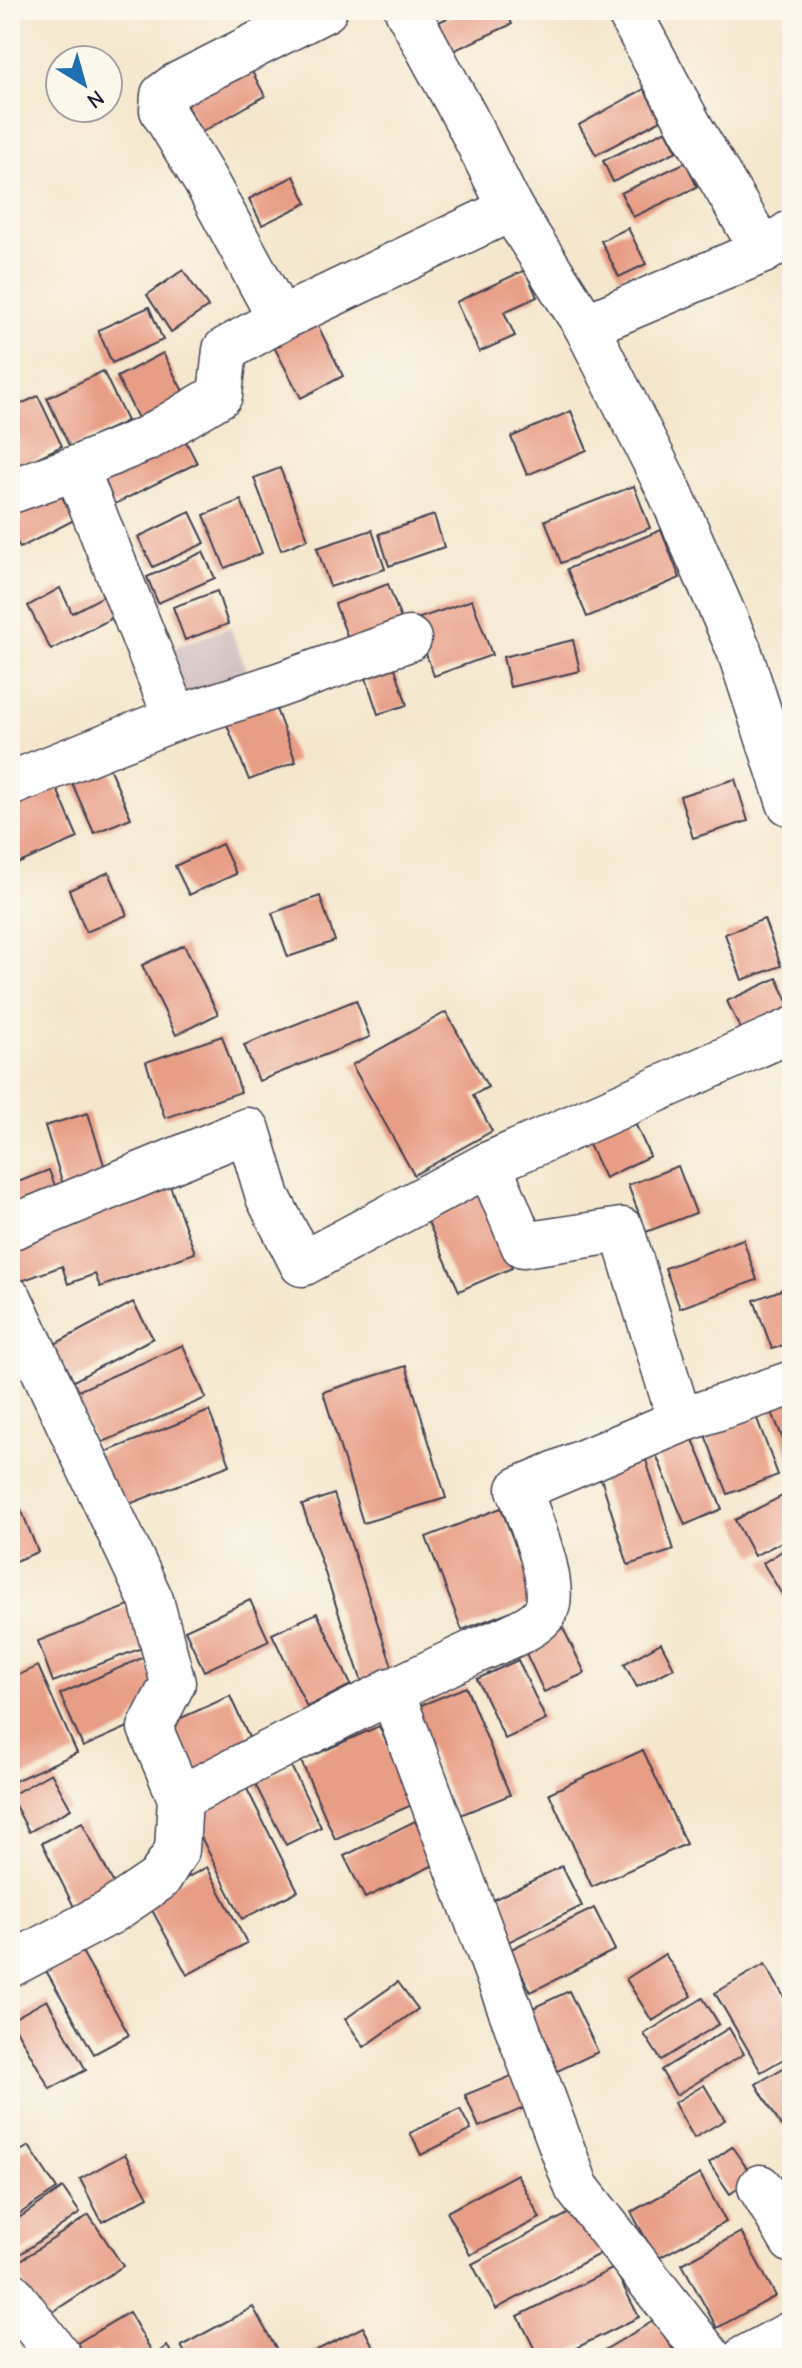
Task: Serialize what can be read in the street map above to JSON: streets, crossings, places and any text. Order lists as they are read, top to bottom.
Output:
{
  "north": "bottom right"
}
